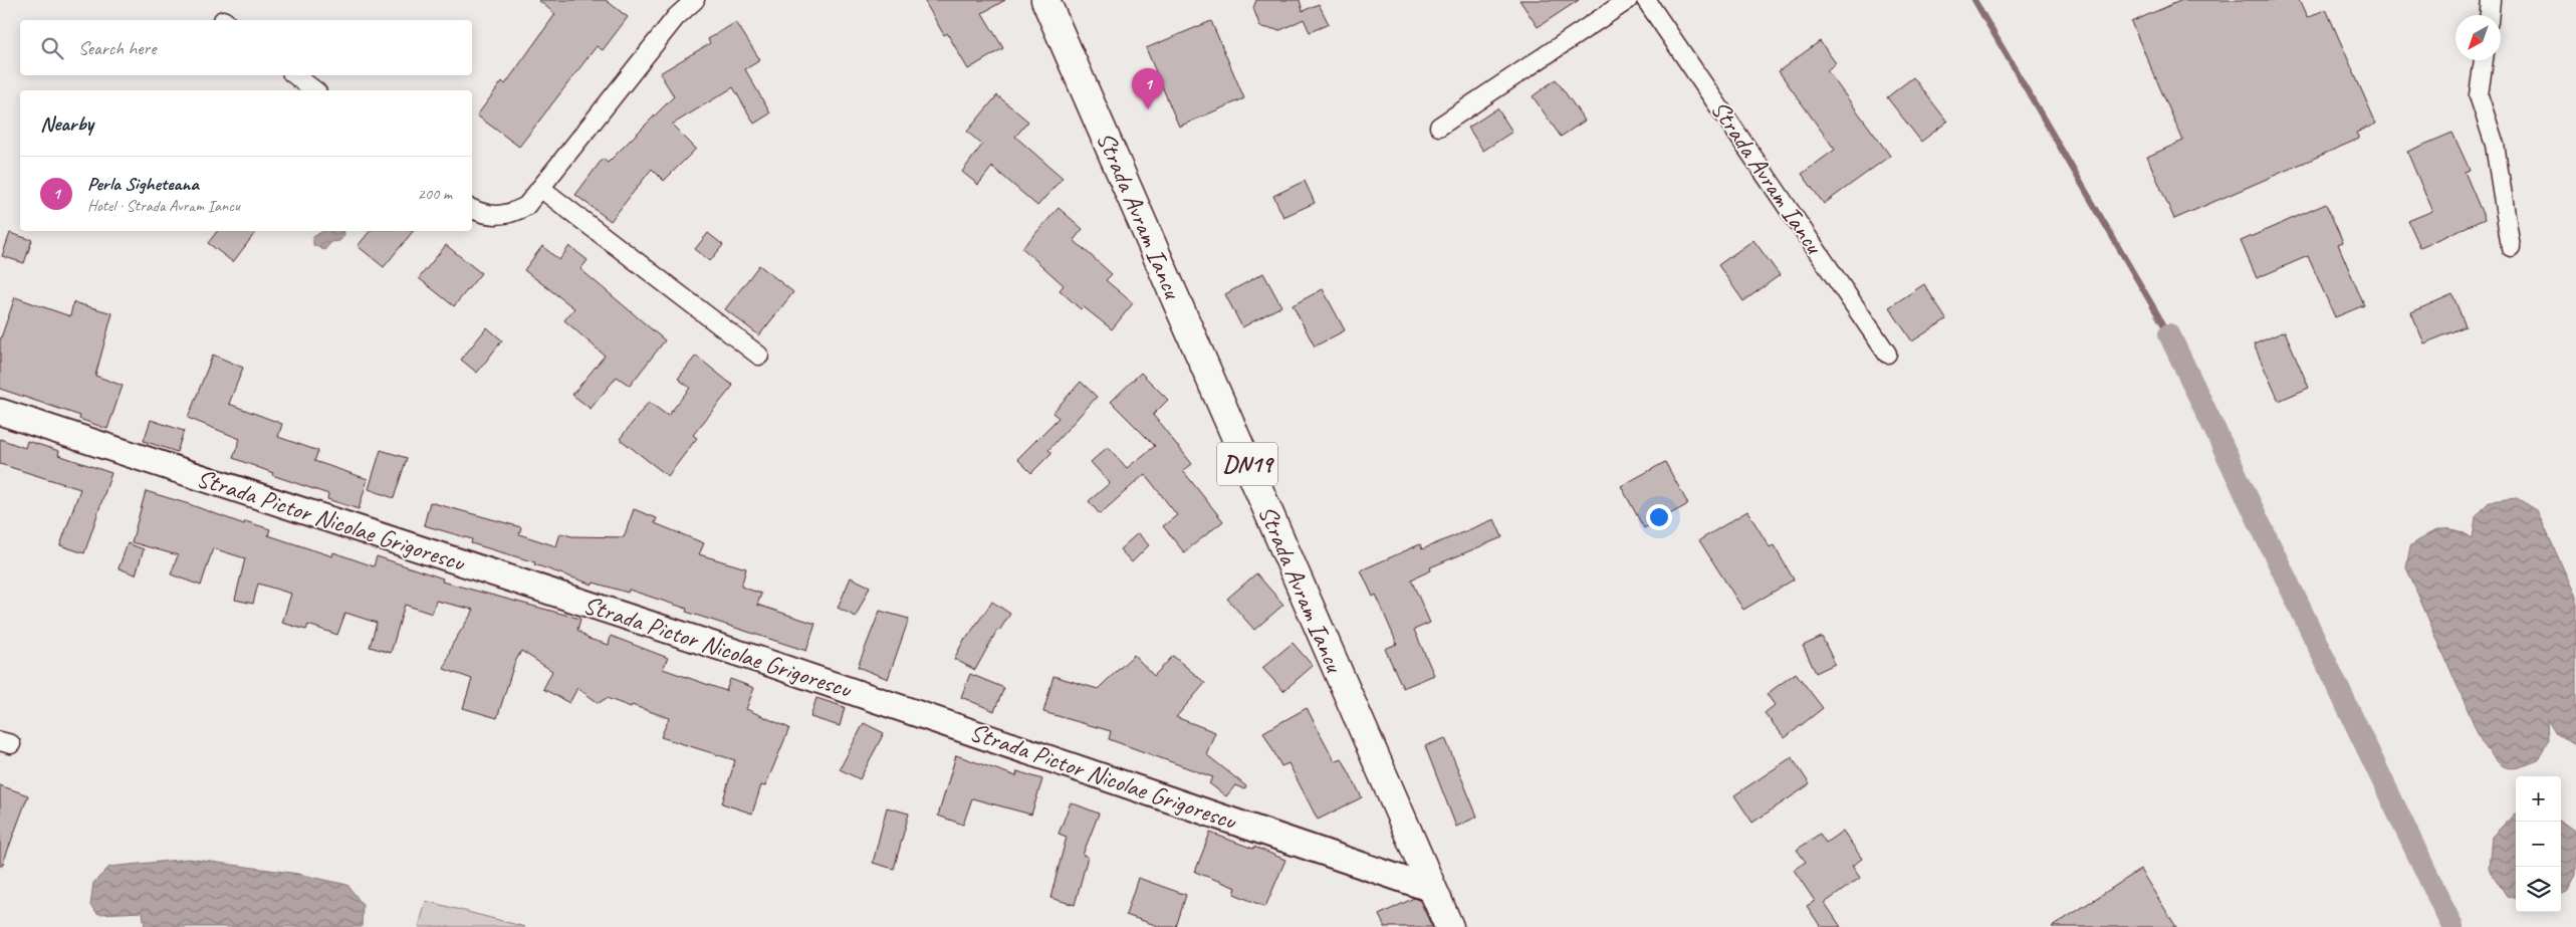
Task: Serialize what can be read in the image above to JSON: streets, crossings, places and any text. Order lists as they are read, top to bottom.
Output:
{
  "streets": {
    "main road": ["Strada Avram Iancu", "DN19", "Strada Pictor Nicolae Grigorescu"]
  },
  "crossings": [
    ["Strada Avram Iancu", "Strada Pictor Nicolae Grigorescu"]
  ],
  "north": "bottom left",
  "page": {
    "search": "Search here",
    "pins": "1",
    "heading": "Nearby",
    "list": [
      {
        "mark": "1",
        "name": "Perla Sigheteana",
        "note": "Hotel · Strada Avram Iancu",
        "value": "200 m"
      }
    ],
    "map_buttons": ["+", "−"]
  }
}
